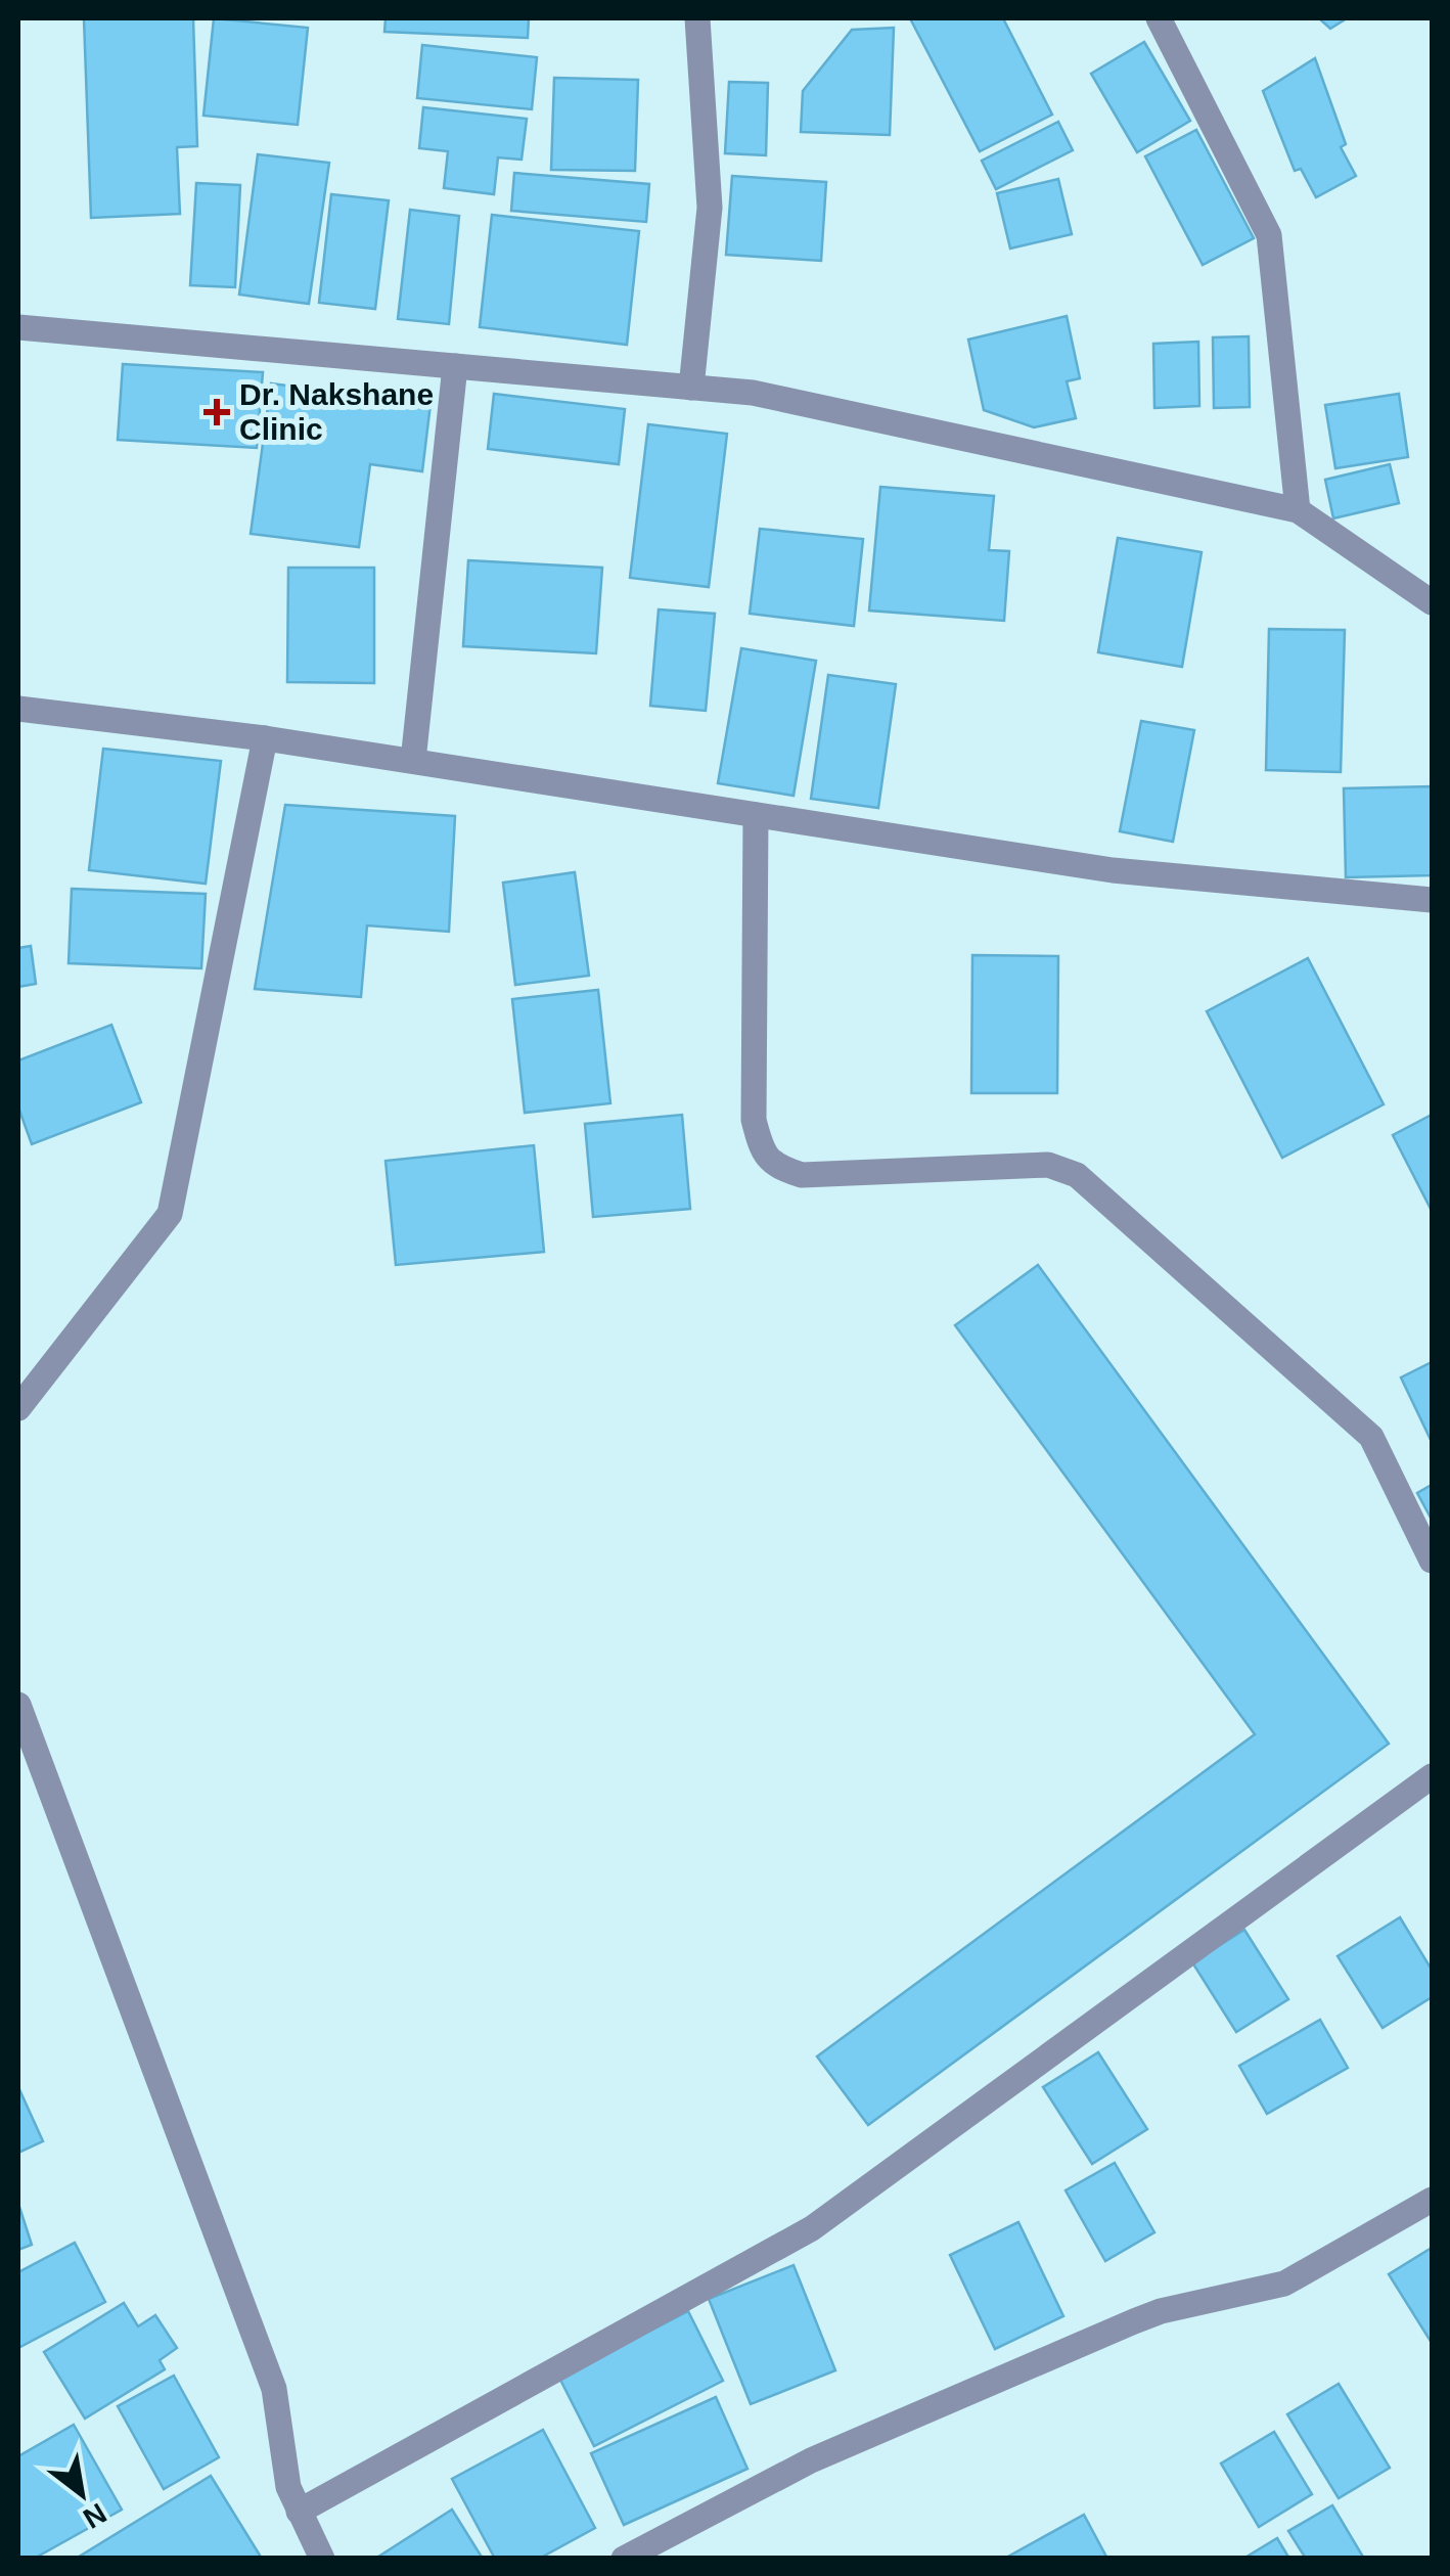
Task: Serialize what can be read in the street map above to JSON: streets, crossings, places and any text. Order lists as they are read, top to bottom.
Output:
{
  "places": {
    "health": ["Dr. Nakshane Clinic"]
  },
  "north": "bottom right"
}
